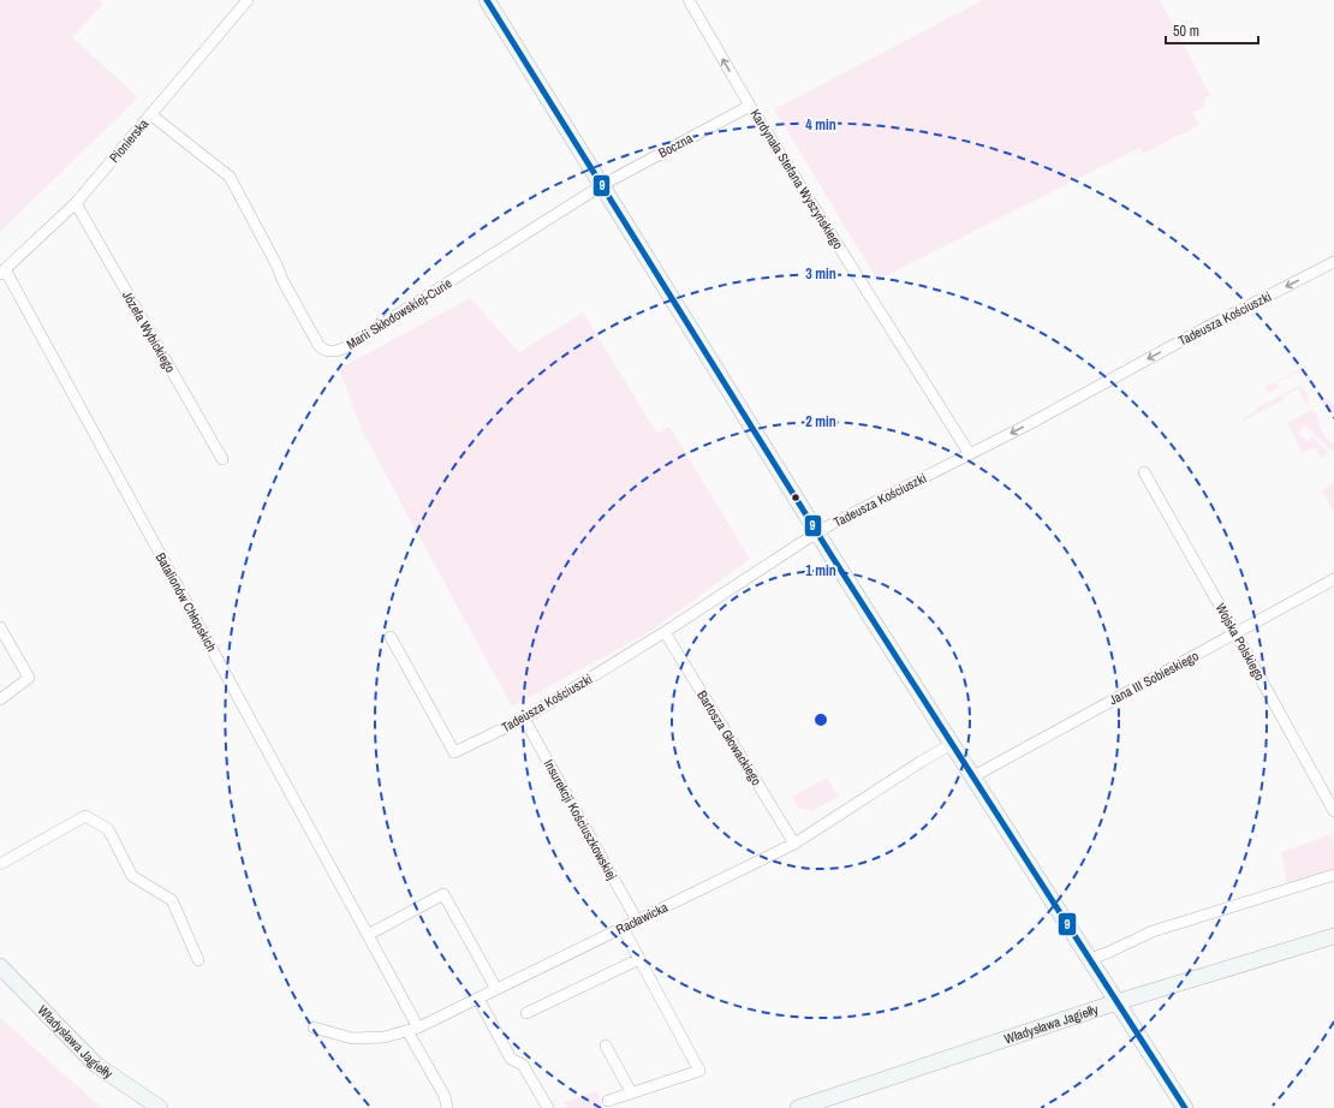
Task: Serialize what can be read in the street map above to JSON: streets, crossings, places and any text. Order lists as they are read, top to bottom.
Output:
{
  "streets": {
    "street": [
      "Pionierska",
      "Boczna",
      "Kardynała Stefana Wyszyńskiego",
      "Marii Skłodowskiej-Curie",
      "Tadeusza Kościuszki",
      "Józefa Wybickiego",
      "Batalionów Chłopskich",
      "Wojska Polskiego",
      "Jana III Sobieskiego",
      "Bartosza Głowackiego",
      "Insurekcji Kościuszkowskiej",
      "Racławicka",
      "Władysława Jagiełły"
    ]
  },
  "crossings": [
    ["Pionierska", "Marii Skłodowskiej-Curie"],
    ["Pionierska", "Józefa Wybickiego"],
    ["Pionierska", "Batalionów Chłopskich"],
    ["Boczna", "Kardynała Stefana Wyszyńskiego"],
    ["Boczna", "Marii Skłodowskiej-Curie"],
    ["Kardynała Stefana Wyszyńskiego", "Tadeusza Kościuszki"],
    ["Tadeusza Kościuszki", "Bartosza Głowackiego"],
    ["Tadeusza Kościuszki", "Insurekcji Kościuszkowskiej"],
    ["Batalionów Chłopskich", "Racławicka"],
    ["Wojska Polskiego", "Jana III Sobieskiego"],
    ["Bartosza Głowackiego", "Racławicka"],
    ["Insurekcji Kościuszkowskiej", "Racławicka"]
  ],
  "one_way": ["Tadeusza Kościuszki"],
  "lines": ["transit line 9"],
  "scale_bar": "50 m",
  "rings": [
    "4 min",
    "3 min",
    "2 min",
    "1 min"
  ]
}
